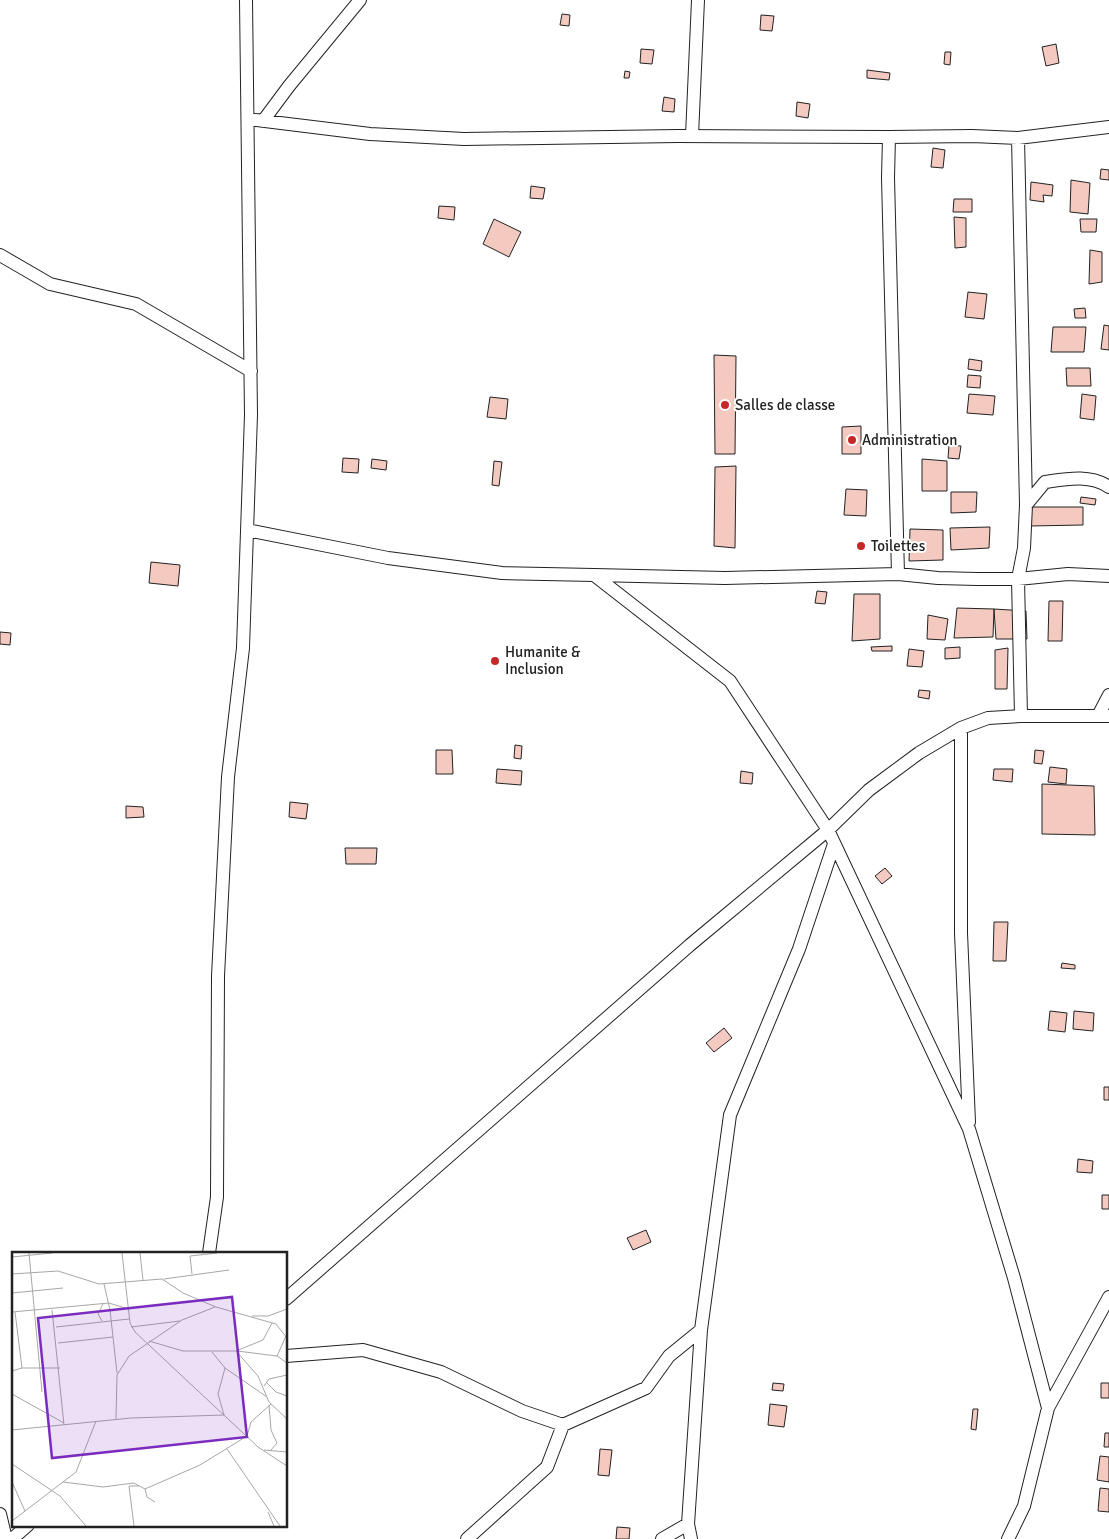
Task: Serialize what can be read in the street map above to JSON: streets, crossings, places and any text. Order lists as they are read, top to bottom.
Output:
{
  "places": [
    "Salles de classe",
    "Administration",
    "Toilettes",
    "Humanite & Inclusion"
  ]
}
